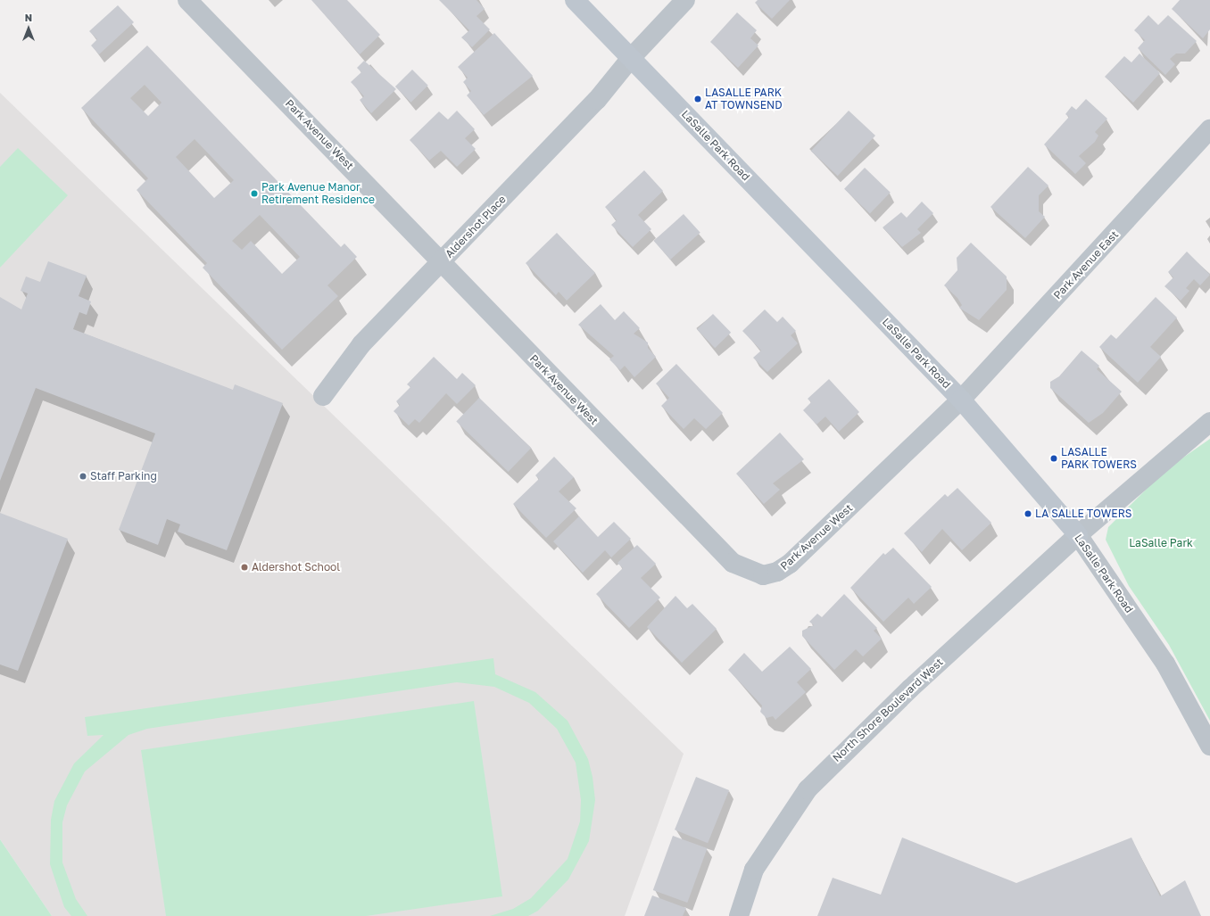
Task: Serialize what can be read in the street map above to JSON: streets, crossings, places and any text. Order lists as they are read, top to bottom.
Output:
{
  "streets": {
    "main road": ["LaSalle Park Road"],
    "street": [
      "Park Avenue West",
      "Aldershot Place",
      "Park Avenue East",
      "North Shore Boulevard West"
    ]
  },
  "crossings": [
    ["Park Avenue West", "LaSalle Park Road"],
    ["Park Avenue West", "Aldershot Place"],
    ["Park Avenue West", "Park Avenue East"],
    ["LaSalle Park Road", "Aldershot Place"],
    ["LaSalle Park Road", "Park Avenue East"],
    ["LaSalle Park Road", "North Shore Boulevard West"]
  ],
  "parks": ["LaSalle Park"],
  "places": [
    "LASALLE PARK AT TOWNSEND",
    "Park Avenue Manor Retirement Residence",
    "LASALLE PARK TOWERS",
    "Staff Parking",
    "LA SALLE TOWERS",
    "Aldershot School"
  ],
  "north": "top"
}
